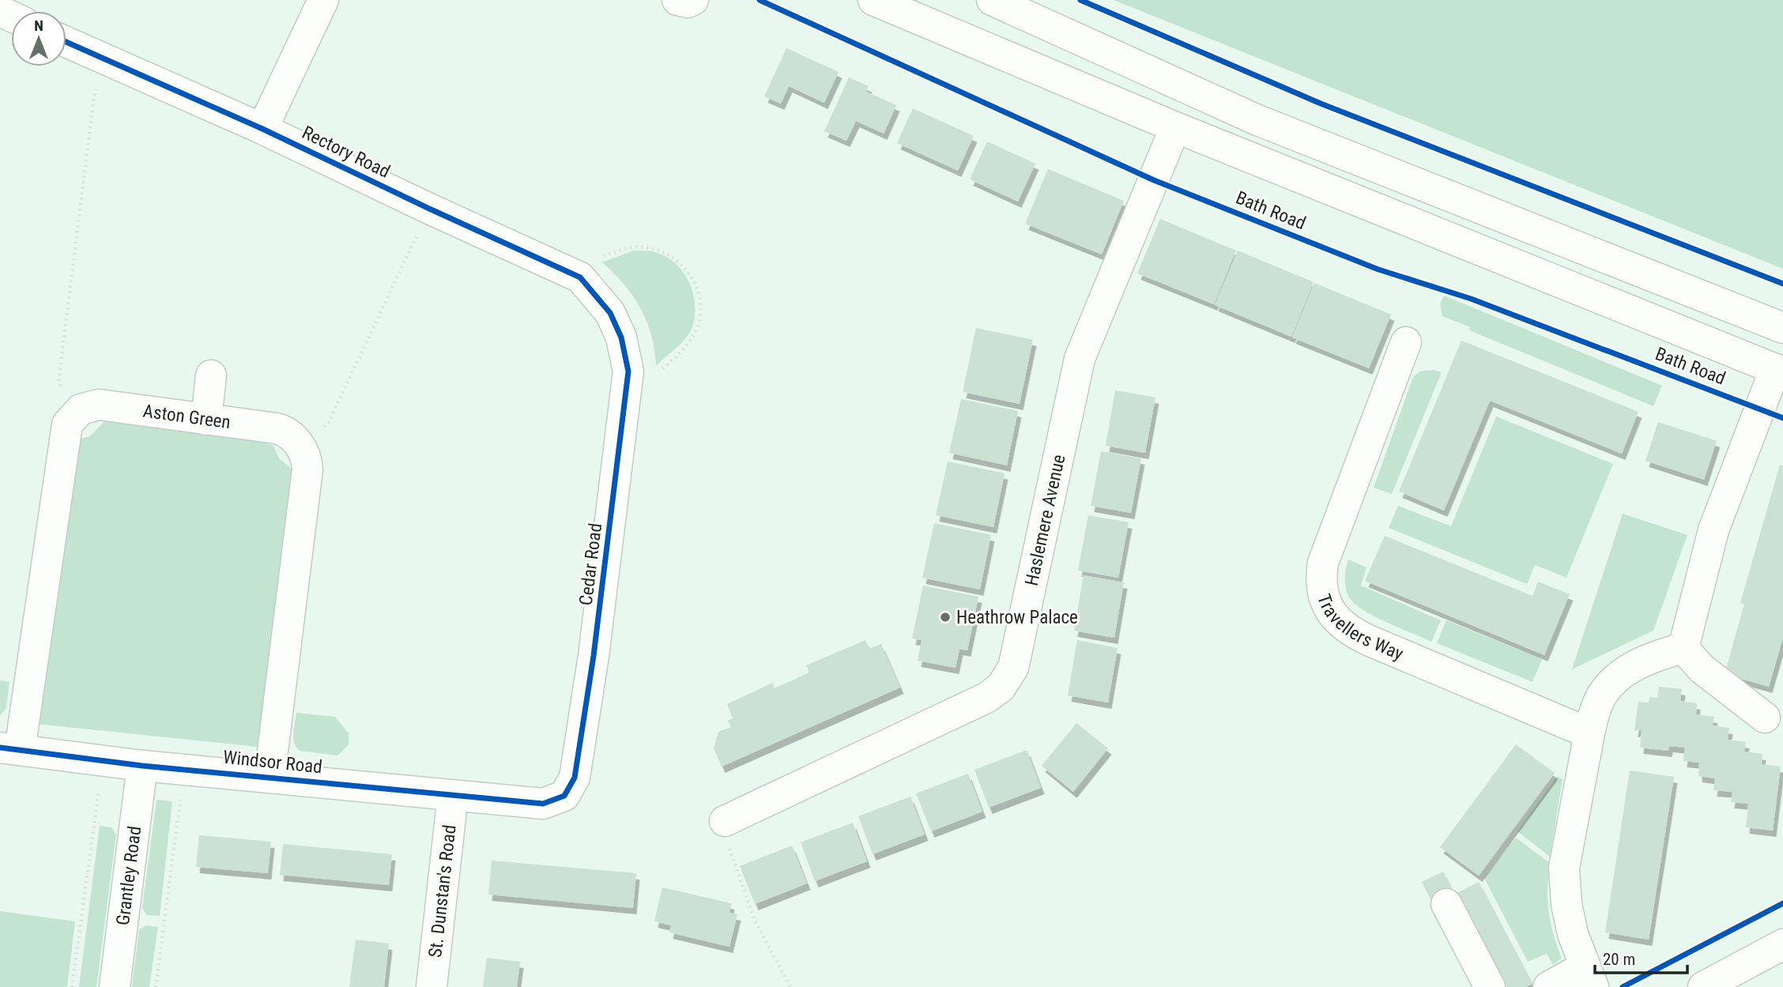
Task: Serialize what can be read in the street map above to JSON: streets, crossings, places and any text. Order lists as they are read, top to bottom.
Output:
{
  "streets": {
    "main road": [
      "Rectory Road",
      "Bath Road",
      "Aston Green",
      "Haslemere Avenue",
      "Cedar Road",
      "Travellers Way",
      "Windsor Road",
      "Grantley Road",
      "St. Dunstan's Road"
    ]
  },
  "crossings": [
    ["Rectory Road", "Cedar Road"],
    ["Bath Road", "Haslemere Avenue"],
    ["Cedar Road", "Windsor Road"],
    ["Windsor Road", "Grantley Road"],
    ["Windsor Road", "St. Dunstan's Road"]
  ],
  "places": ["Heathrow Palace"],
  "scale_bar": "20 m",
  "north": "top"
}
